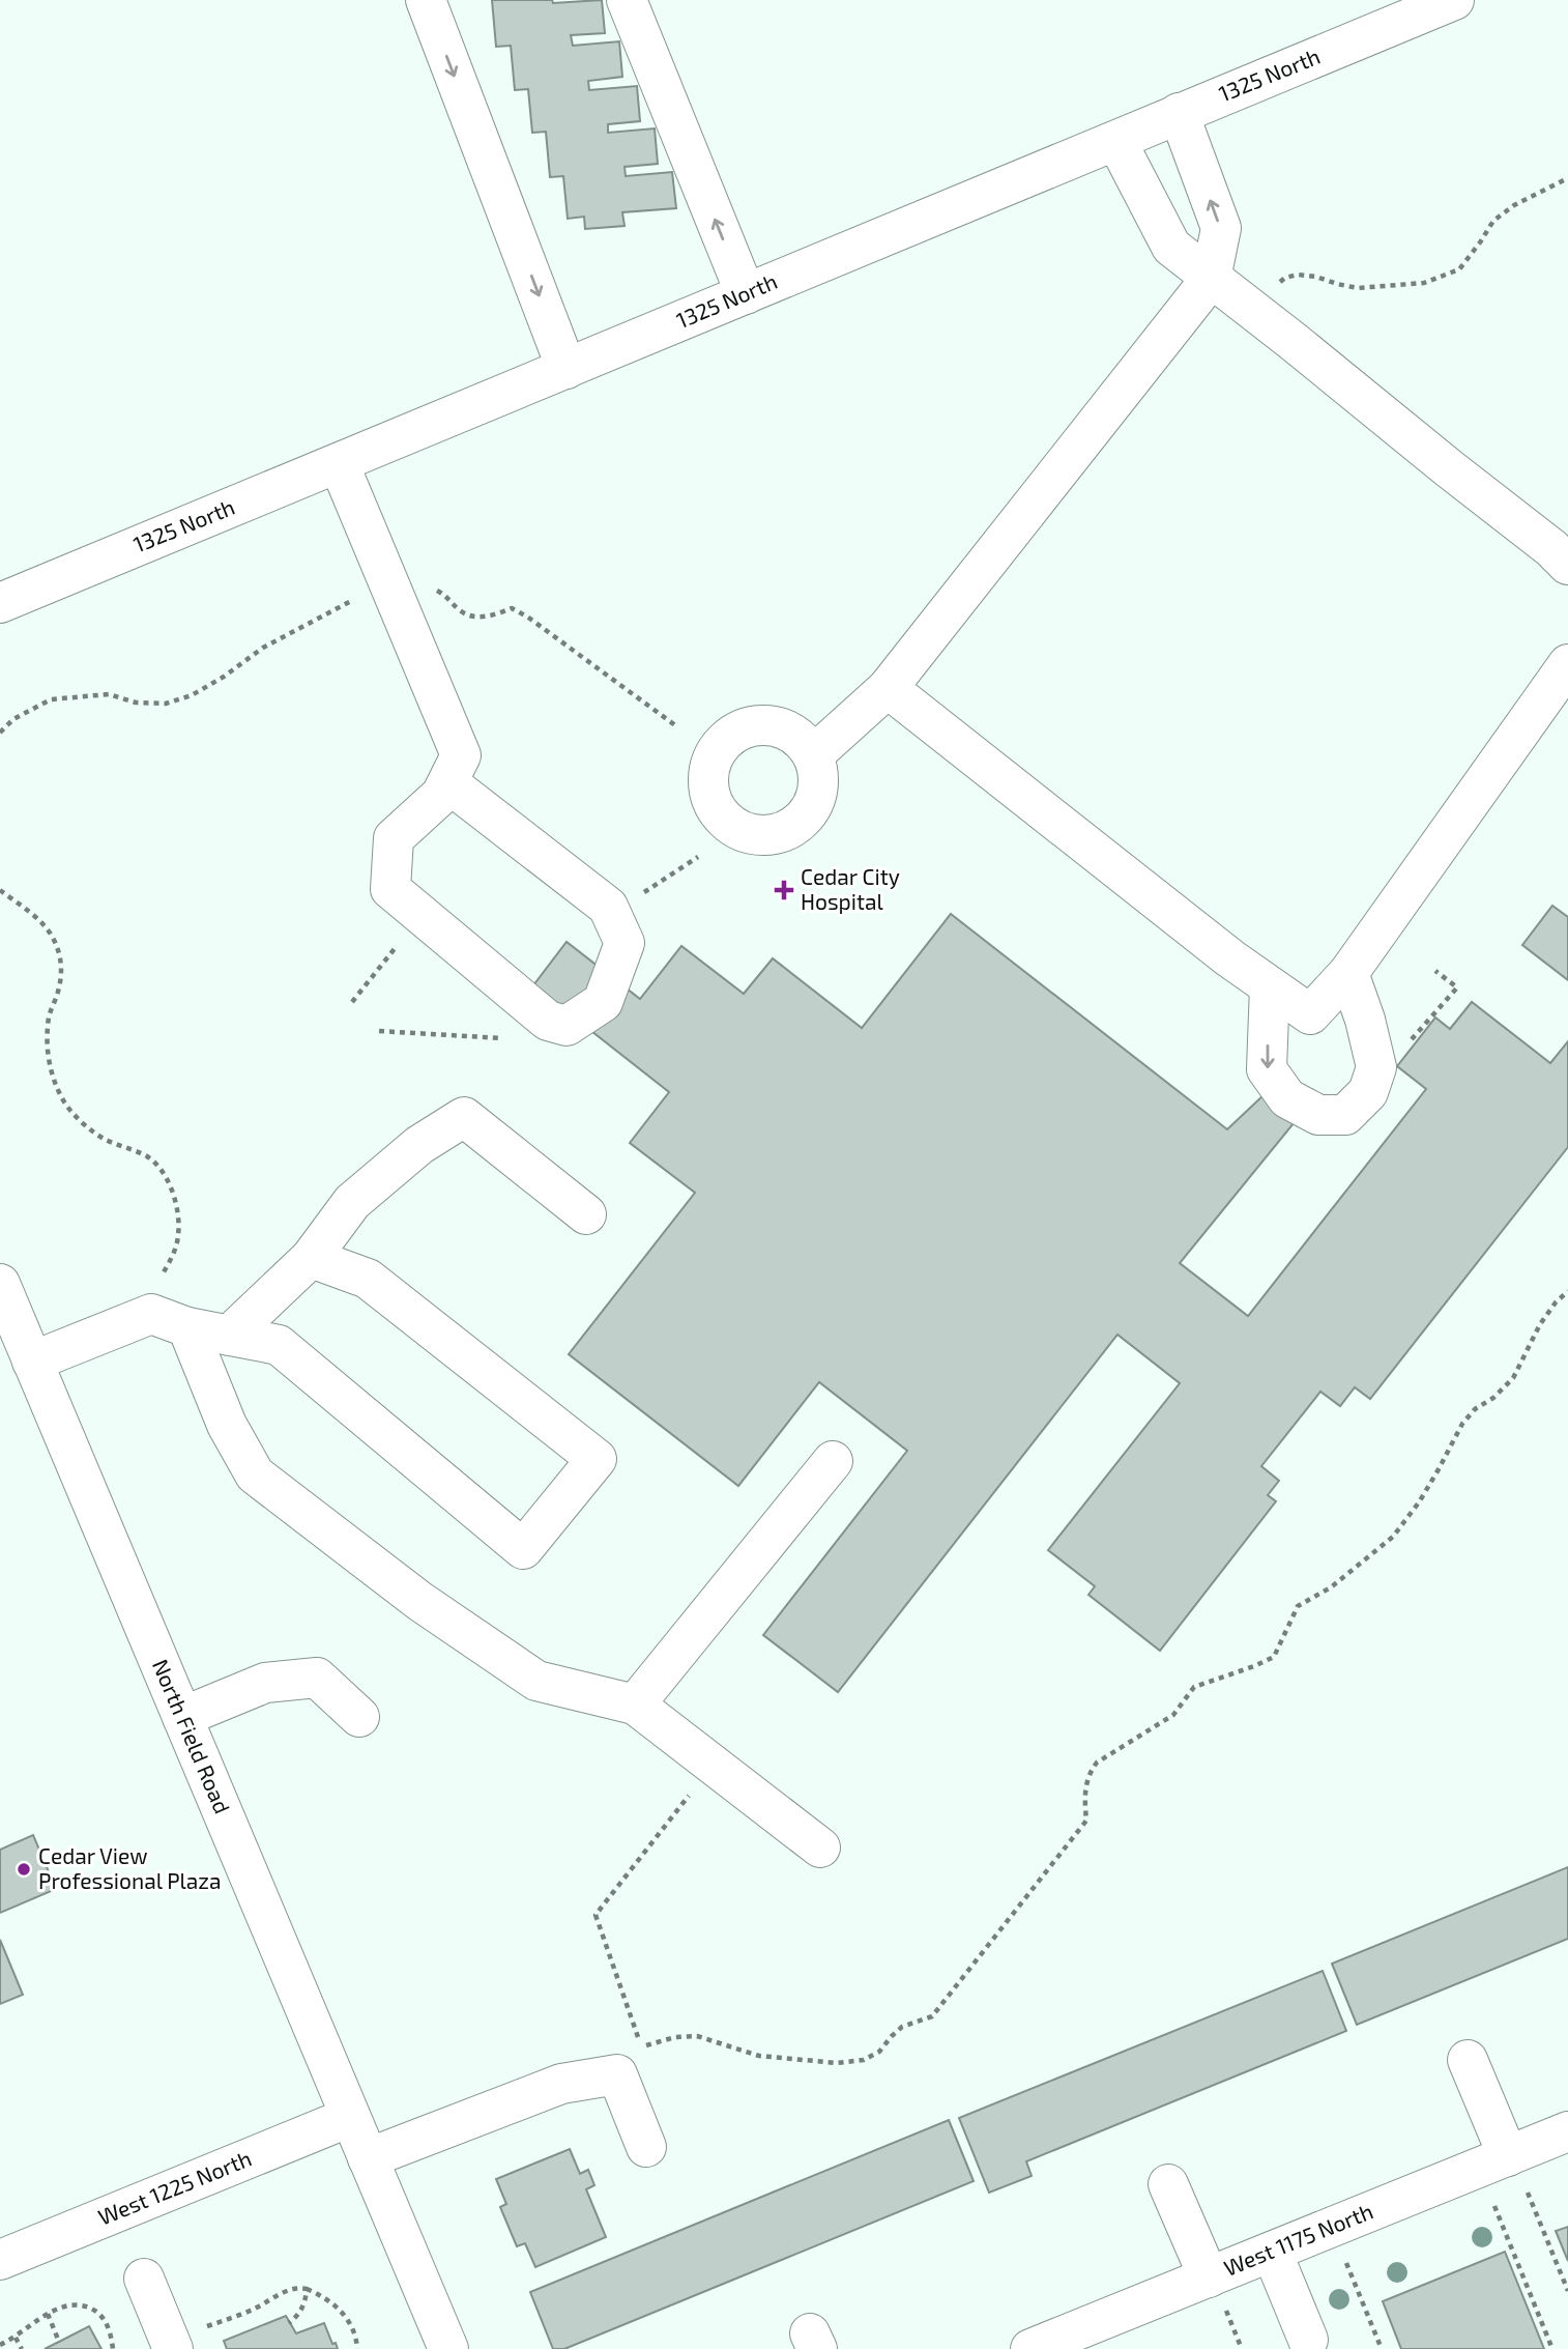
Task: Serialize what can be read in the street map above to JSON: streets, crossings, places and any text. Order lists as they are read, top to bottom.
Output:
{
  "streets": {
    "street": [
      "1325 North",
      "North Field Road",
      "West 1225 North",
      "West 1175 North"
    ]
  },
  "crossings": [
    ["North Field Road", "West 1225 North"]
  ],
  "places": {
    "health": ["Cedar City Hospital"],
    "other": ["Cedar View Professional Plaza"]
  }
}
